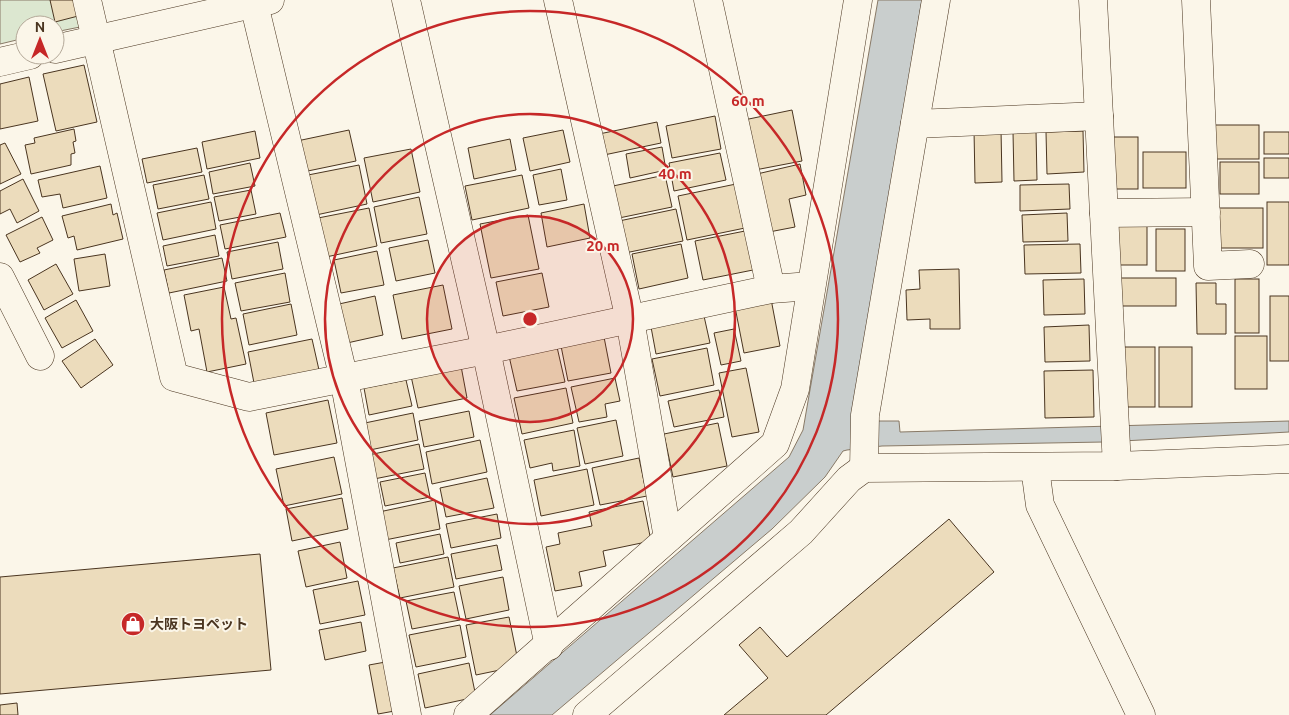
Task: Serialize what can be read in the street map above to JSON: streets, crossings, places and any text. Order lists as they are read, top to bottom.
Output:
{
  "places": {
    "shop": ["大阪トヨペット"]
  },
  "north": "top",
  "rings": ["60 m", "40 m", "20 m"]
}
